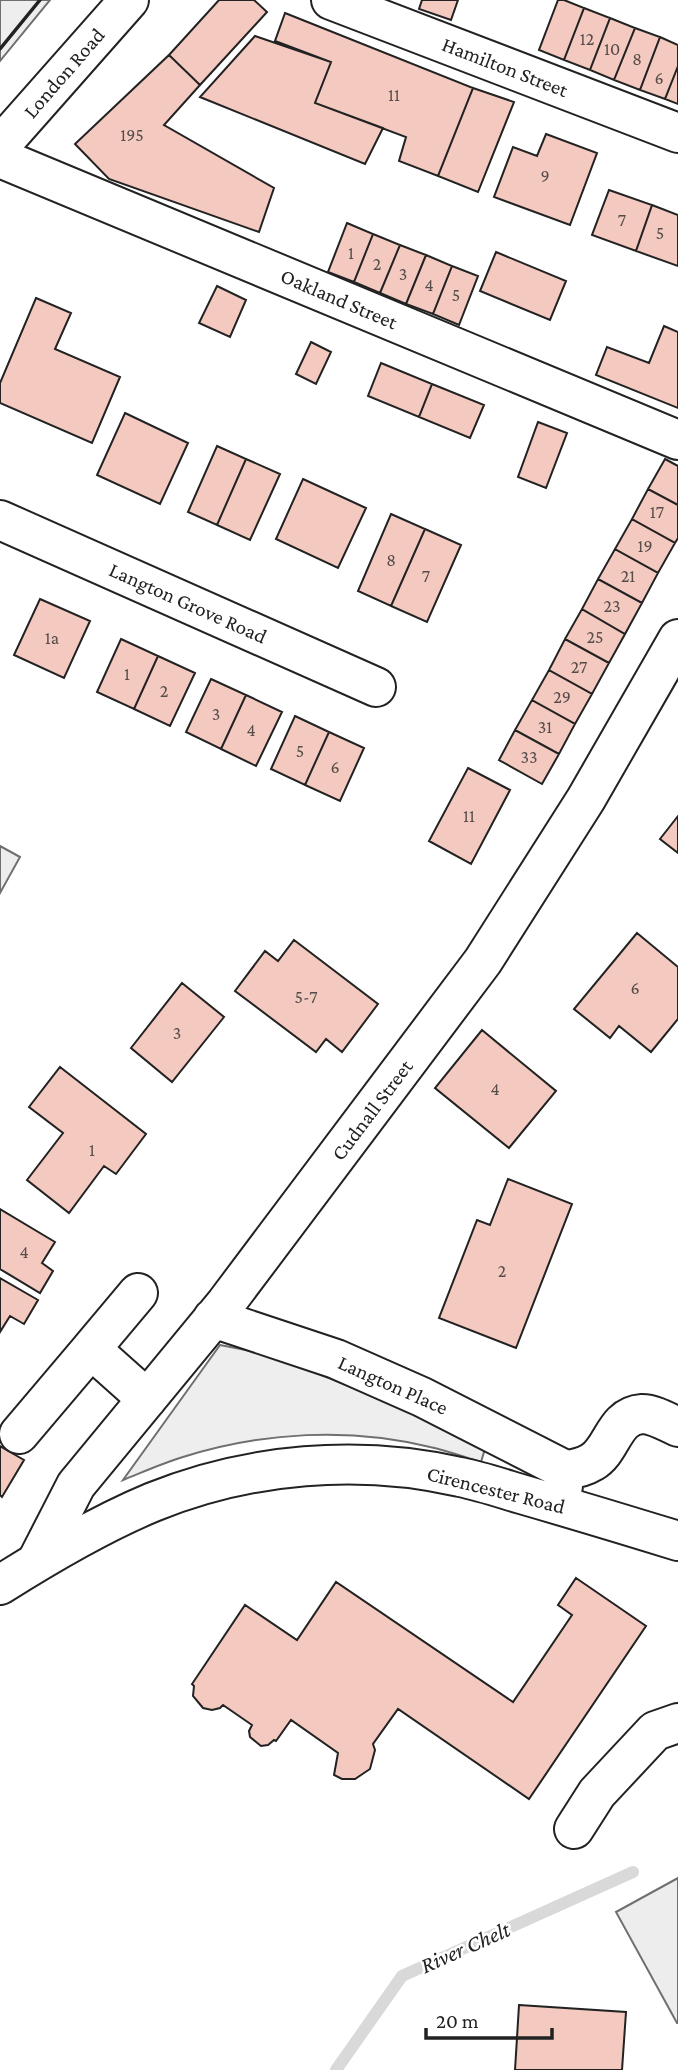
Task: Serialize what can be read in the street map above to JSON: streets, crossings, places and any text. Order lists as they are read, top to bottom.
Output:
{
  "streets": {
    "main road": [
      "Hamilton Street",
      "London Road",
      "Oakland Street",
      "Langton Grove Road",
      "Cudnall Street",
      "Langton Place",
      "Cirencester Road"
    ]
  },
  "crossings": [
    ["Cudnall Street", "Langton Place"],
    ["Cudnall Street", "Cirencester Road"],
    ["Langton Place", "Cirencester Road"]
  ],
  "water": ["River Chelt"],
  "house_numbers": [
    "12",
    "10",
    "8",
    "6",
    "11",
    "195",
    "9",
    "7",
    "5",
    "1",
    "2",
    "3",
    "4",
    "5",
    "17",
    "19",
    "8",
    "7",
    "21",
    "23",
    "25",
    "1a",
    "27",
    "1",
    "2",
    "29",
    "3",
    "31",
    "4",
    "5",
    "33",
    "6",
    "11",
    "6",
    "5-7",
    "3",
    "4",
    "1",
    "4",
    "2"
  ],
  "scale_bar": "20 m"
}
